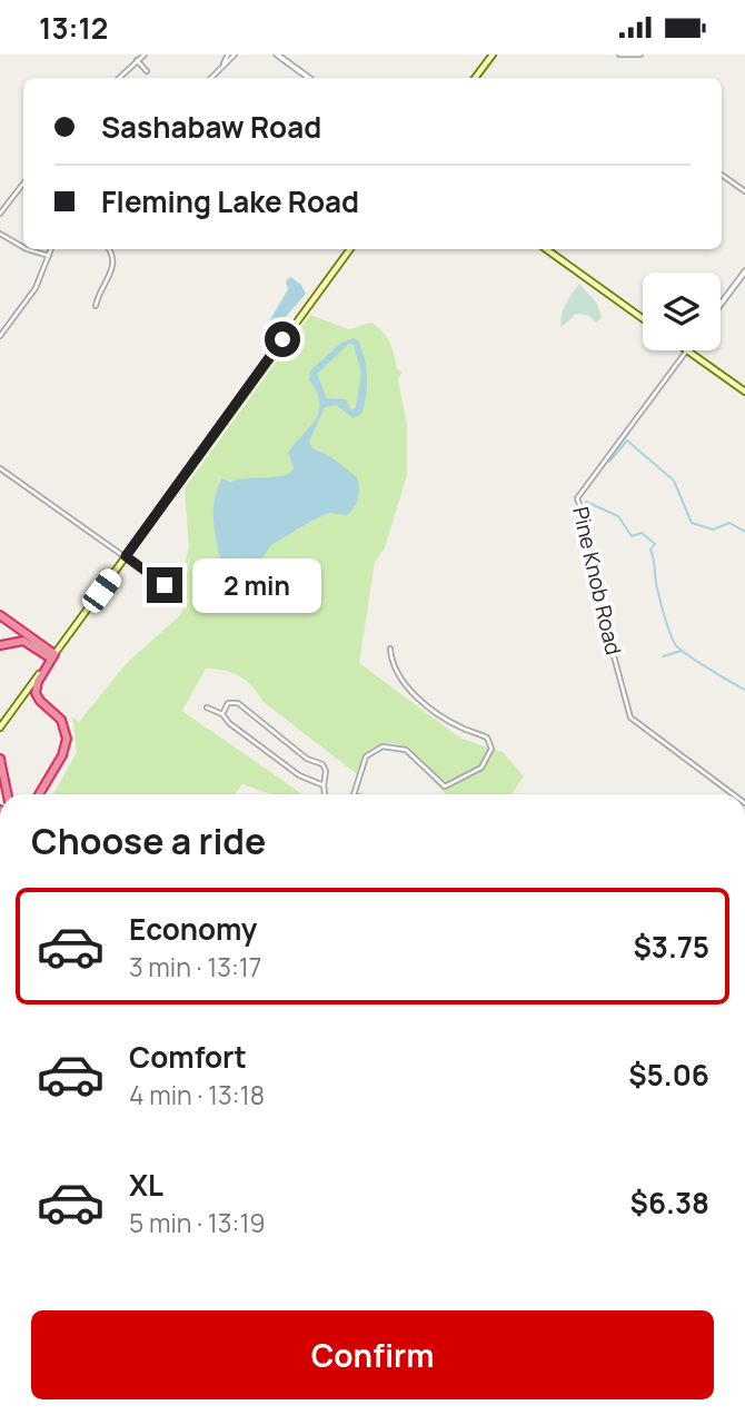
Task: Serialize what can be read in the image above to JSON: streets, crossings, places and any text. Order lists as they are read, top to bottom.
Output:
{
  "streets": {
    "street": ["Pine Knob Road"]
  },
  "page": {
    "status": "13:12",
    "banner": ["Sashabaw Road", "Fleming Lake Road"],
    "bubble": "2 min",
    "heading": "Choose a ride",
    "list": [
      {
        "name": "Economy",
        "note": "3 min · 13:17",
        "value": "$3.75"
      },
      {
        "name": "Comfort",
        "note": "4 min · 13:18",
        "value": "$5.06"
      },
      {
        "name": "XL",
        "note": "5 min · 13:19",
        "value": "$6.38"
      }
    ],
    "buttons": "Confirm"
  }
}
